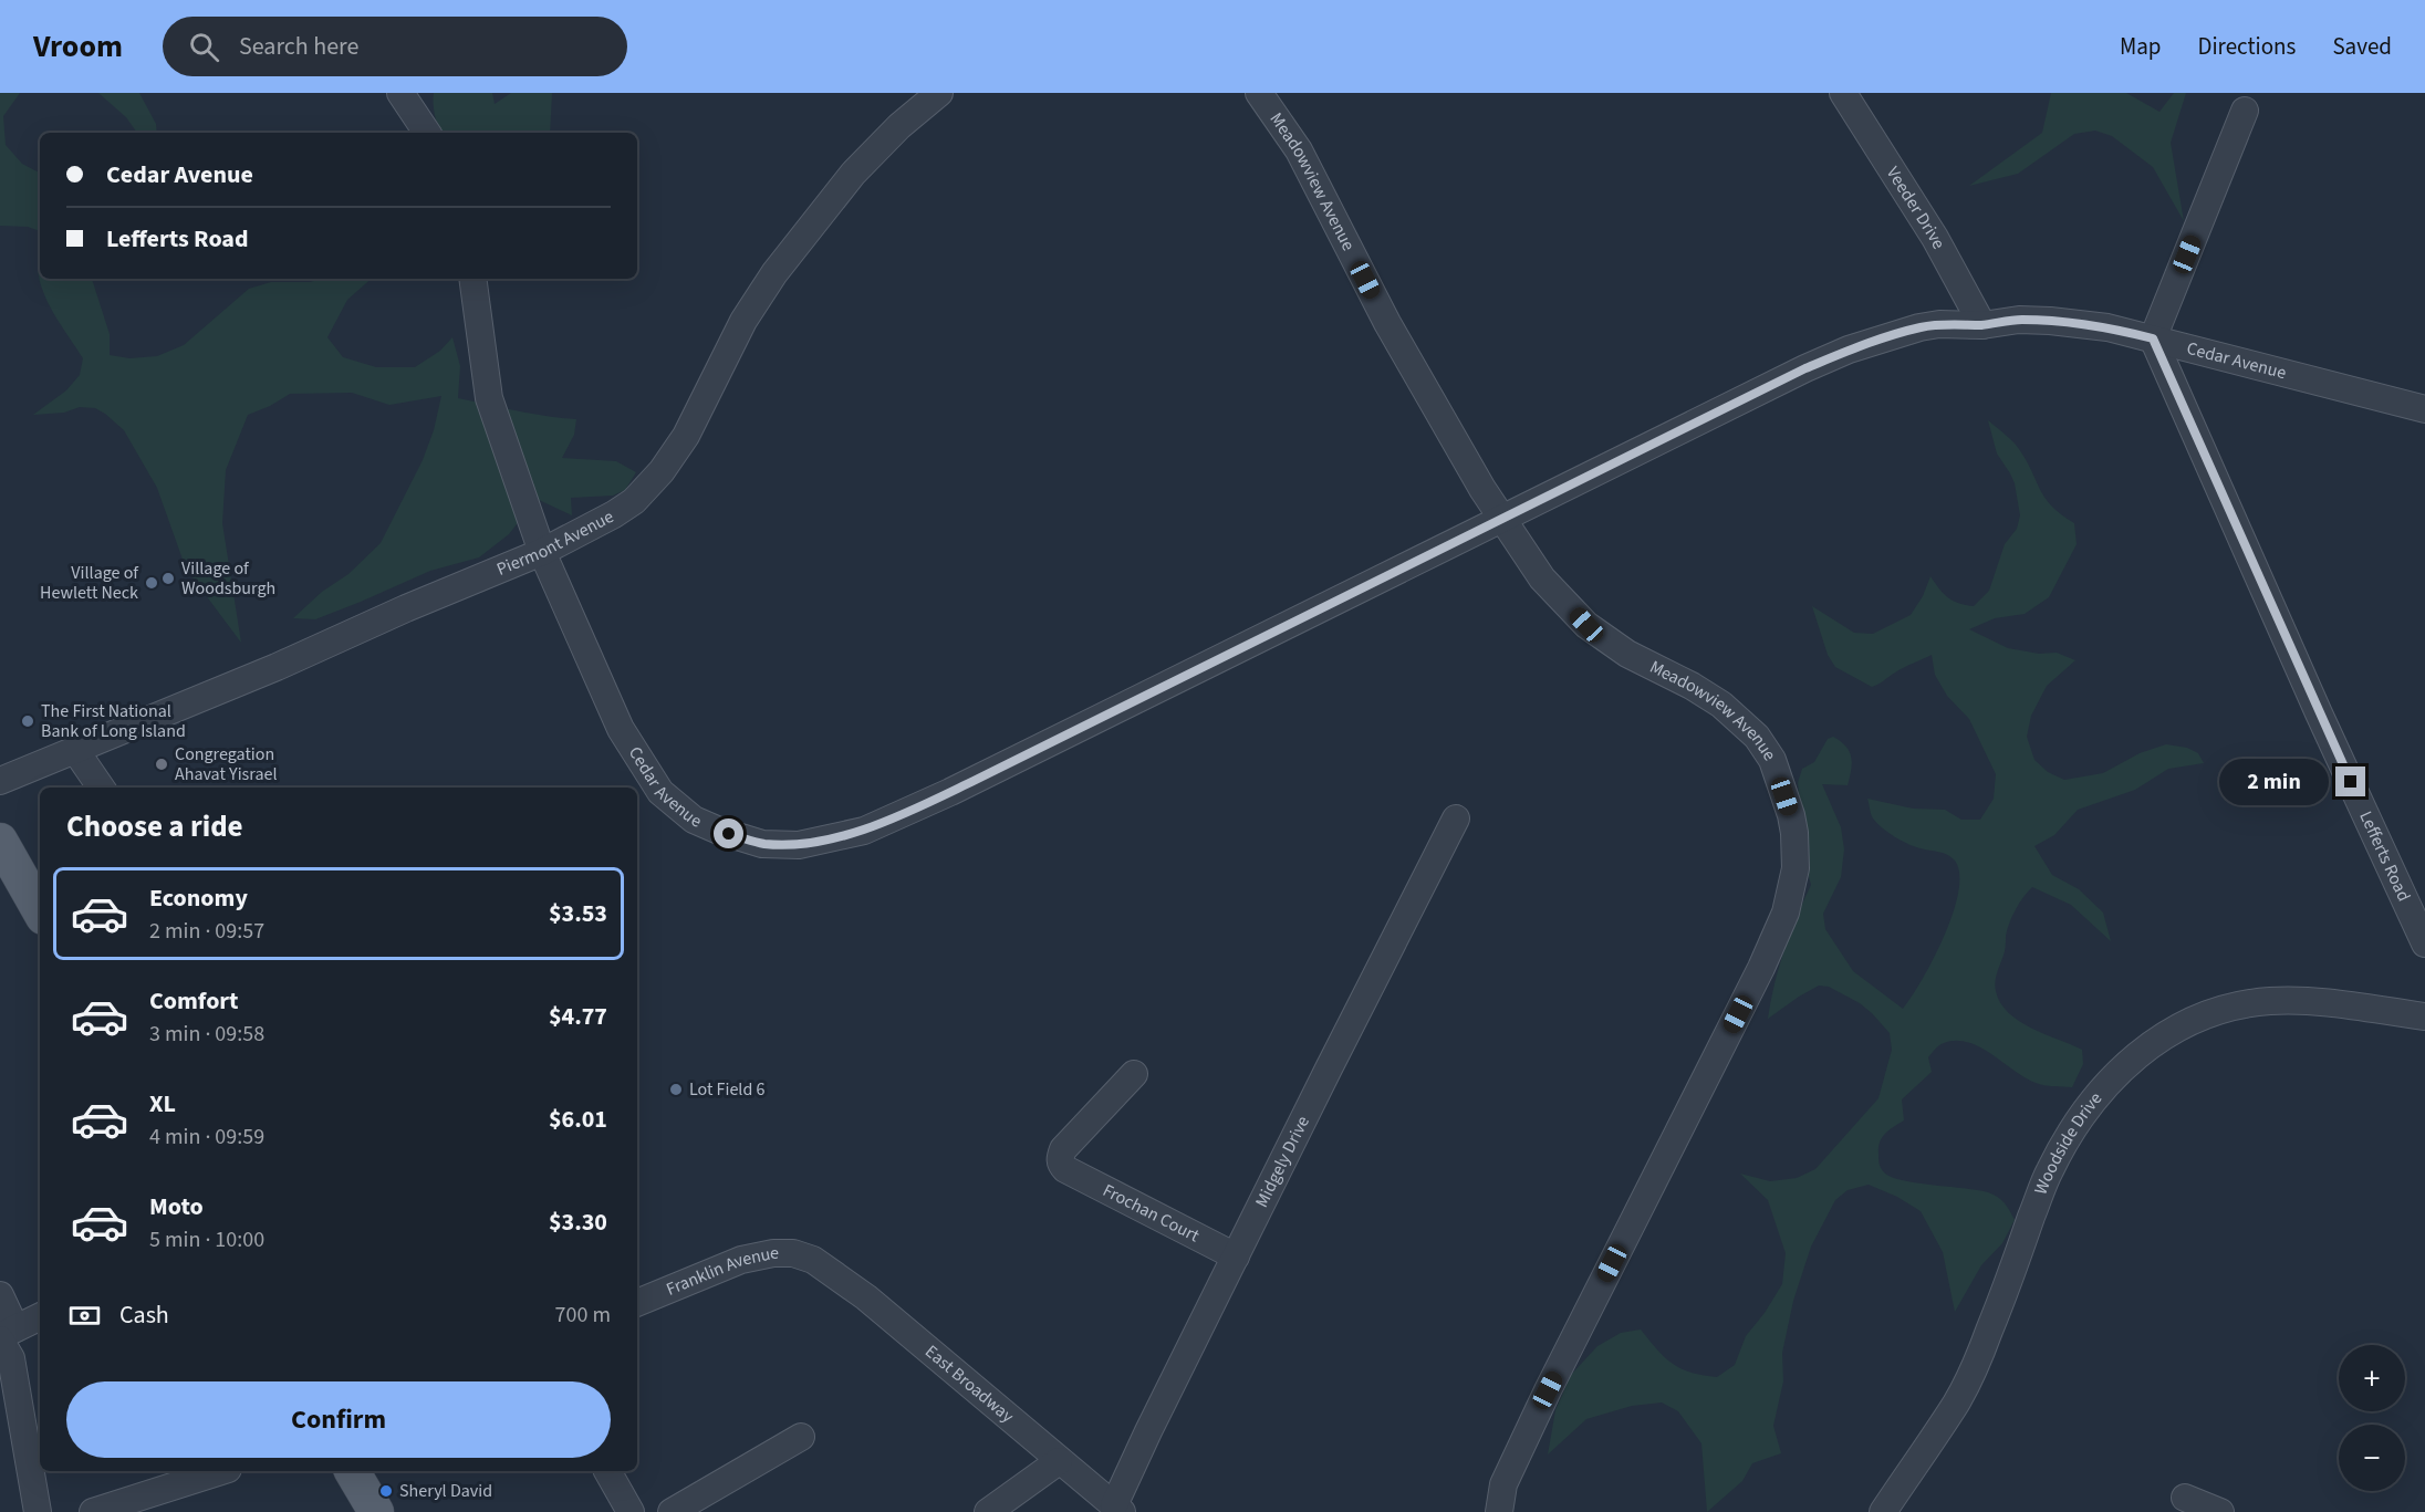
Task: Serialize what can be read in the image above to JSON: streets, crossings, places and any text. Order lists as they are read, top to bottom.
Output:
{
  "streets": {
    "street": [
      "Meadowview Avenue",
      "Veeder Drive",
      "Cedar Avenue",
      "Piermont Avenue",
      "Lefferts Road",
      "Woodside Drive",
      "Midgely Drive",
      "Frochan Court",
      "Franklin Avenue",
      "East Broadway"
    ]
  },
  "crossings": [
    ["Meadowview Avenue", "Cedar Avenue"],
    ["Veeder Drive", "Cedar Avenue"],
    ["Cedar Avenue", "Piermont Avenue"],
    ["Cedar Avenue", "Lefferts Road"],
    ["Midgely Drive", "Frochan Court"],
    ["Midgely Drive", "East Broadway"],
    ["Franklin Avenue", "East Broadway"]
  ],
  "places": [
    "Village of Woodsburgh",
    "Village of Hewlett Neck",
    "The First National Bank of Long Island",
    "Congregation Ahavat Yisrael",
    "Lot Field 6",
    "Sheryl David"
  ],
  "page": {
    "header": "Vroom",
    "search": "Search here",
    "nav": ["Map", "Directions", "Saved"],
    "banner": ["Cedar Avenue", "Lefferts Road"],
    "bubble": "2 min",
    "heading": "Choose a ride",
    "list": [
      {
        "name": "Economy",
        "note": "2 min · 09:57",
        "value": "$3.53"
      },
      {
        "name": "Comfort",
        "note": "3 min · 09:58",
        "value": "$4.77"
      },
      {
        "name": "XL",
        "note": "4 min · 09:59",
        "value": "$6.01"
      },
      {
        "name": "Moto",
        "note": "5 min · 10:00",
        "value": "$3.30"
      }
    ],
    "pay": ["Cash", "700 m"],
    "map_buttons": ["+", "−"],
    "buttons": "Confirm"
  }
}
